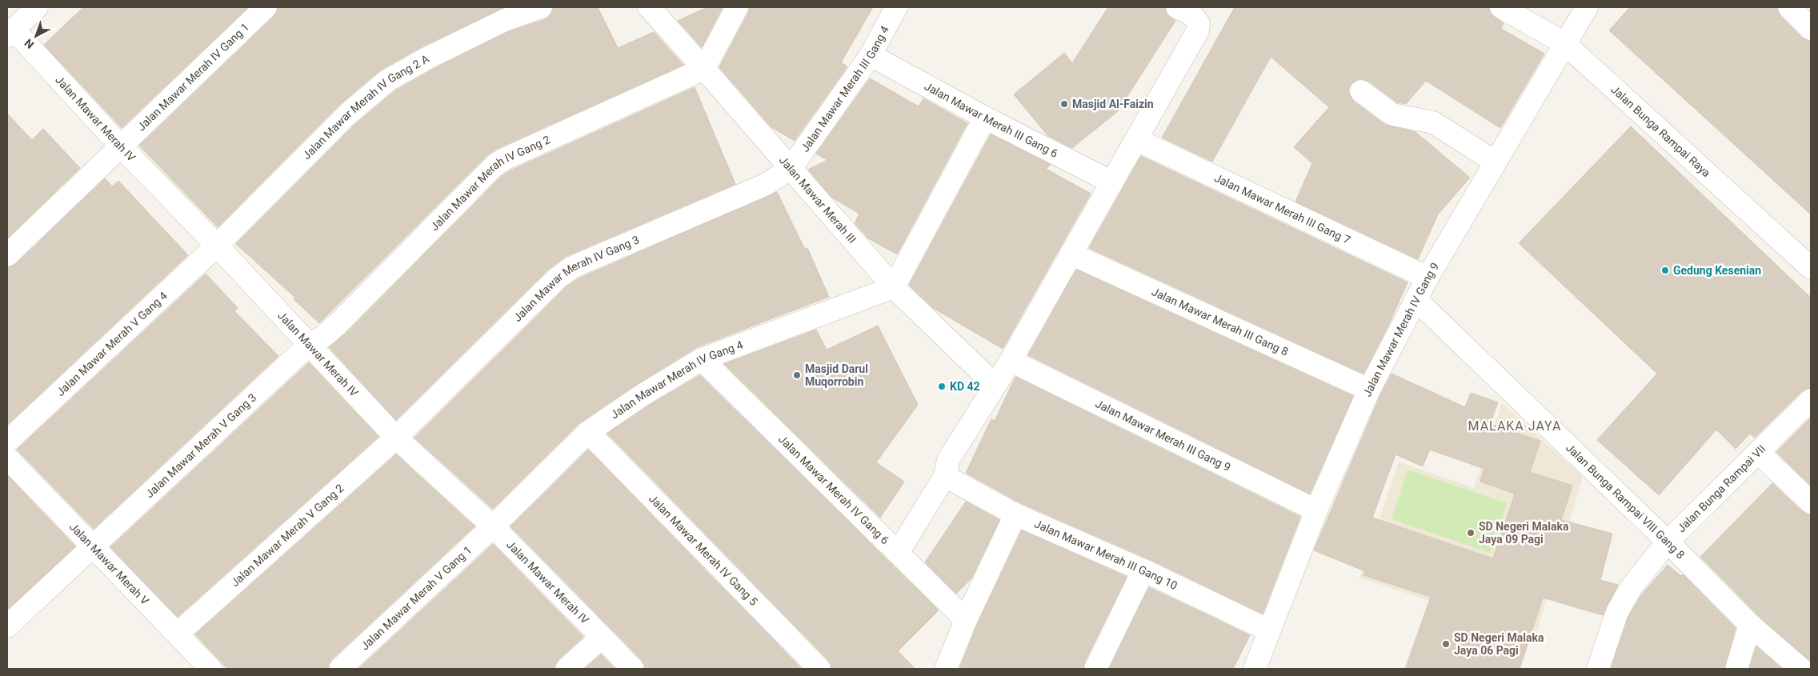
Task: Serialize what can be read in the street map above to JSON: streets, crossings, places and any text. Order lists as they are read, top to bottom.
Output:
{
  "streets": {
    "street": [
      "Jalan Mawar Merah IV Gang 1",
      "Jalan Mawar Merah III Gang 4",
      "Jalan Mawar Merah IV Gang 2 A",
      "Jalan Mawar Merah IV",
      "Jalan Mawar Merah III Gang 6",
      "Jalan Bunga Rampai Raya",
      "Jalan Mawar Merah IV Gang 2",
      "Jalan Mawar Merah III",
      "Jalan Mawar Merah III Gang 7",
      "Jalan Mawar Merah IV Gang 3",
      "Jalan Mawar Merah III Gang 8",
      "Jalan Mawar Merah IV Gang 9",
      "Jalan Mawar Merah V Gang 4",
      "Jalan Mawar Merah IV Gang 4",
      "Jalan Mawar Merah III Gang 9",
      "Jalan Mawar Merah V Gang 3",
      "Jalan Mawar Merah IV Gang 6",
      "Jalan Bunga Rampai VII",
      "Jalan Bunga Rampai VIII Gang 8",
      "Jalan Mawar Merah V Gang 2",
      "Jalan Mawar Merah IV Gang 5",
      "Jalan Mawar Merah III Gang 10",
      "Jalan Mawar Merah V",
      "Jalan Mawar Merah V Gang 1"
    ]
  },
  "crossings": [
    ["Jalan Mawar Merah IV Gang 1", "Jalan Mawar Merah IV"],
    ["Jalan Mawar Merah III Gang 4", "Jalan Mawar Merah III Gang 6"],
    ["Jalan Mawar Merah III Gang 4", "Jalan Mawar Merah III"],
    ["Jalan Mawar Merah III Gang 4", "Jalan Mawar Merah IV Gang 3"],
    ["Jalan Mawar Merah IV Gang 2 A", "Jalan Mawar Merah IV"],
    ["Jalan Mawar Merah IV Gang 2 A", "Jalan Mawar Merah V Gang 4"],
    ["Jalan Mawar Merah IV", "Jalan Mawar Merah IV Gang 2"],
    ["Jalan Mawar Merah IV", "Jalan Mawar Merah IV Gang 3"],
    ["Jalan Mawar Merah IV", "Jalan Mawar Merah V Gang 4"],
    ["Jalan Mawar Merah IV", "Jalan Mawar Merah IV Gang 4"],
    ["Jalan Mawar Merah IV", "Jalan Mawar Merah V Gang 3"],
    ["Jalan Mawar Merah IV", "Jalan Mawar Merah V Gang 2"],
    ["Jalan Mawar Merah IV", "Jalan Mawar Merah V Gang 1"],
    ["Jalan Bunga Rampai Raya", "Jalan Mawar Merah IV Gang 9"],
    ["Jalan Mawar Merah IV Gang 2", "Jalan Mawar Merah III"],
    ["Jalan Mawar Merah IV Gang 2", "Jalan Mawar Merah V Gang 3"],
    ["Jalan Mawar Merah III", "Jalan Mawar Merah IV Gang 3"],
    ["Jalan Mawar Merah III", "Jalan Mawar Merah IV Gang 4"],
    ["Jalan Mawar Merah III Gang 7", "Jalan Mawar Merah IV Gang 9"],
    ["Jalan Mawar Merah IV Gang 3", "Jalan Mawar Merah V Gang 2"],
    ["Jalan Mawar Merah III Gang 8", "Jalan Mawar Merah IV Gang 9"],
    ["Jalan Mawar Merah IV Gang 9", "Jalan Mawar Merah III Gang 9"],
    ["Jalan Mawar Merah IV Gang 9", "Jalan Bunga Rampai VIII Gang 8"],
    ["Jalan Mawar Merah IV Gang 9", "Jalan Mawar Merah III Gang 10"],
    ["Jalan Mawar Merah IV Gang 4", "Jalan Mawar Merah IV Gang 6"],
    ["Jalan Mawar Merah IV Gang 4", "Jalan Mawar Merah IV Gang 5"],
    ["Jalan Mawar Merah IV Gang 4", "Jalan Mawar Merah V Gang 1"],
    ["Jalan Mawar Merah V Gang 3", "Jalan Mawar Merah V"],
    ["Jalan Bunga Rampai VII", "Jalan Bunga Rampai VIII Gang 8"],
    ["Jalan Mawar Merah V Gang 2", "Jalan Mawar Merah V"]
  ],
  "districts": ["MALAKA JAYA"],
  "places": [
    "Masjid Al-Faizin",
    "Gedung Kesenian",
    "Masjid Darul Muqorrobin",
    "KD 42",
    "SD Negeri Malaka Jaya 09 Pagi",
    "SD Negeri Malaka Jaya 06 Pagi"
  ],
  "north": "bottom left"
}
